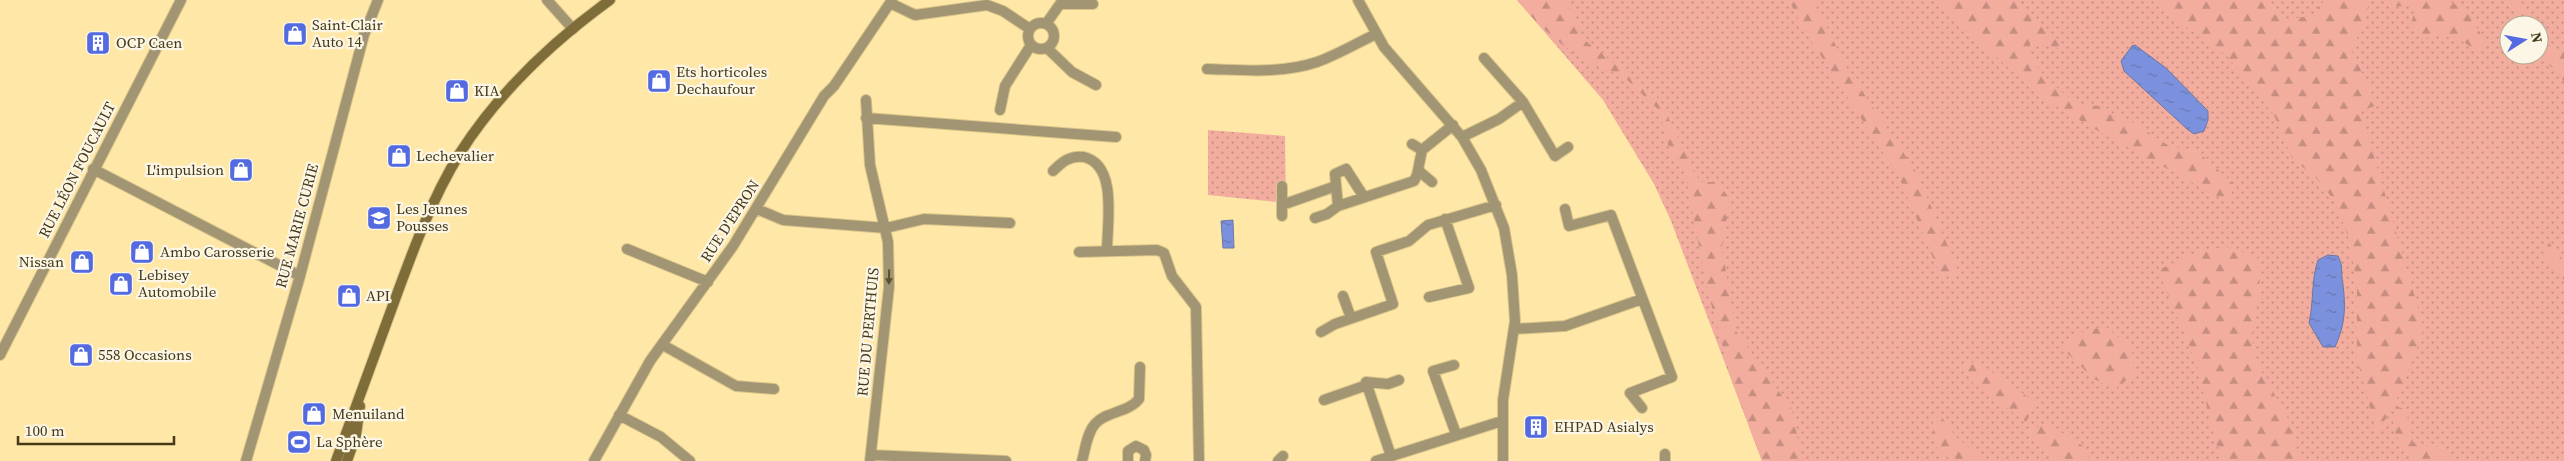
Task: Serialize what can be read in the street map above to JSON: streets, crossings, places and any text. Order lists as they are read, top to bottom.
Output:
{
  "streets": {
    "street": [
      "RUE LÉON FOUCAULT",
      "RUE D'EPRON",
      "RUE MARIE CURIE",
      "RUE DU PERTHUIS"
    ]
  },
  "one_way": ["RUE DU PERTHUIS"],
  "places": {
    "shop": [
      "Saint-Clair Auto 14",
      "Ets horticoles Dechaufour",
      "KIA",
      "Lechevalier",
      "L'impulsion",
      "Ambo Carosserie",
      "Nissan",
      "Lebisey Automobile",
      "API",
      "558 Occasions",
      "Menuiland"
    ],
    "building": ["OCP Caen", "EHPAD Asialys"],
    "school or university": ["Les Jeunes Pousses"],
    "sports": ["La Sphère"]
  },
  "scale_bar": "100 m",
  "north": "right"
}
